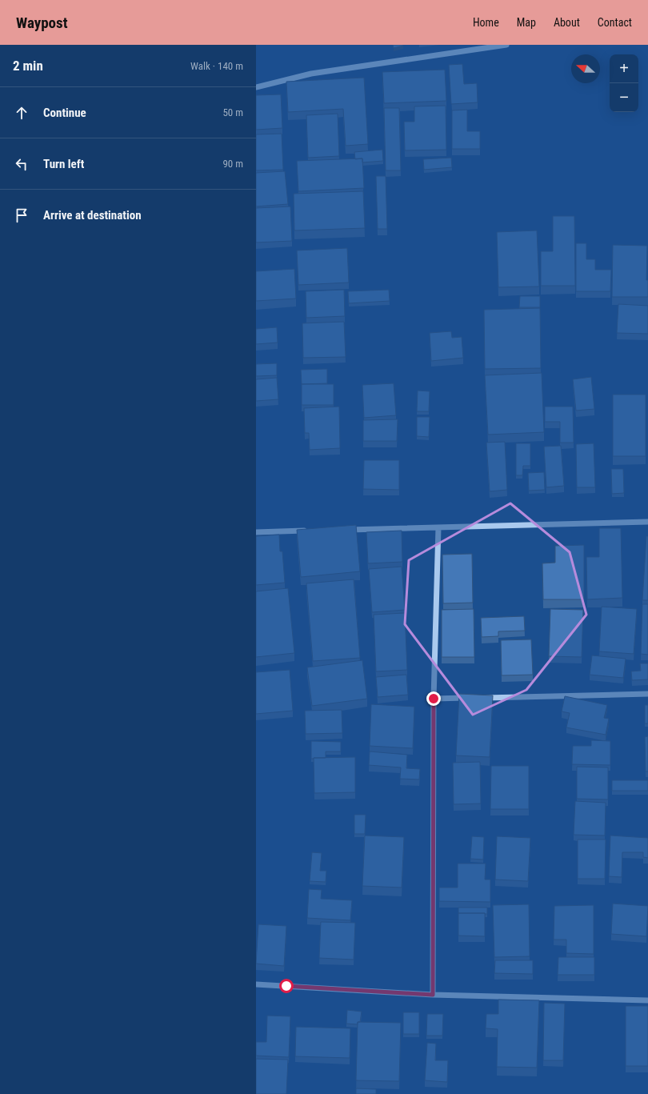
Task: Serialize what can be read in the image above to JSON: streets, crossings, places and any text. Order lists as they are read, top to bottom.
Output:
{
  "north": "left",
  "page": {
    "header": "Waypost",
    "nav": [
      "Home",
      "Map",
      "About",
      "Contact"
    ],
    "heading": ["2 min", "Walk · 140 m"],
    "map_buttons": ["+", "−"],
    "list": [
      ["Continue", "50 m"],
      ["Turn left", "90 m"],
      "Arrive at destination"
    ]
  }
}
